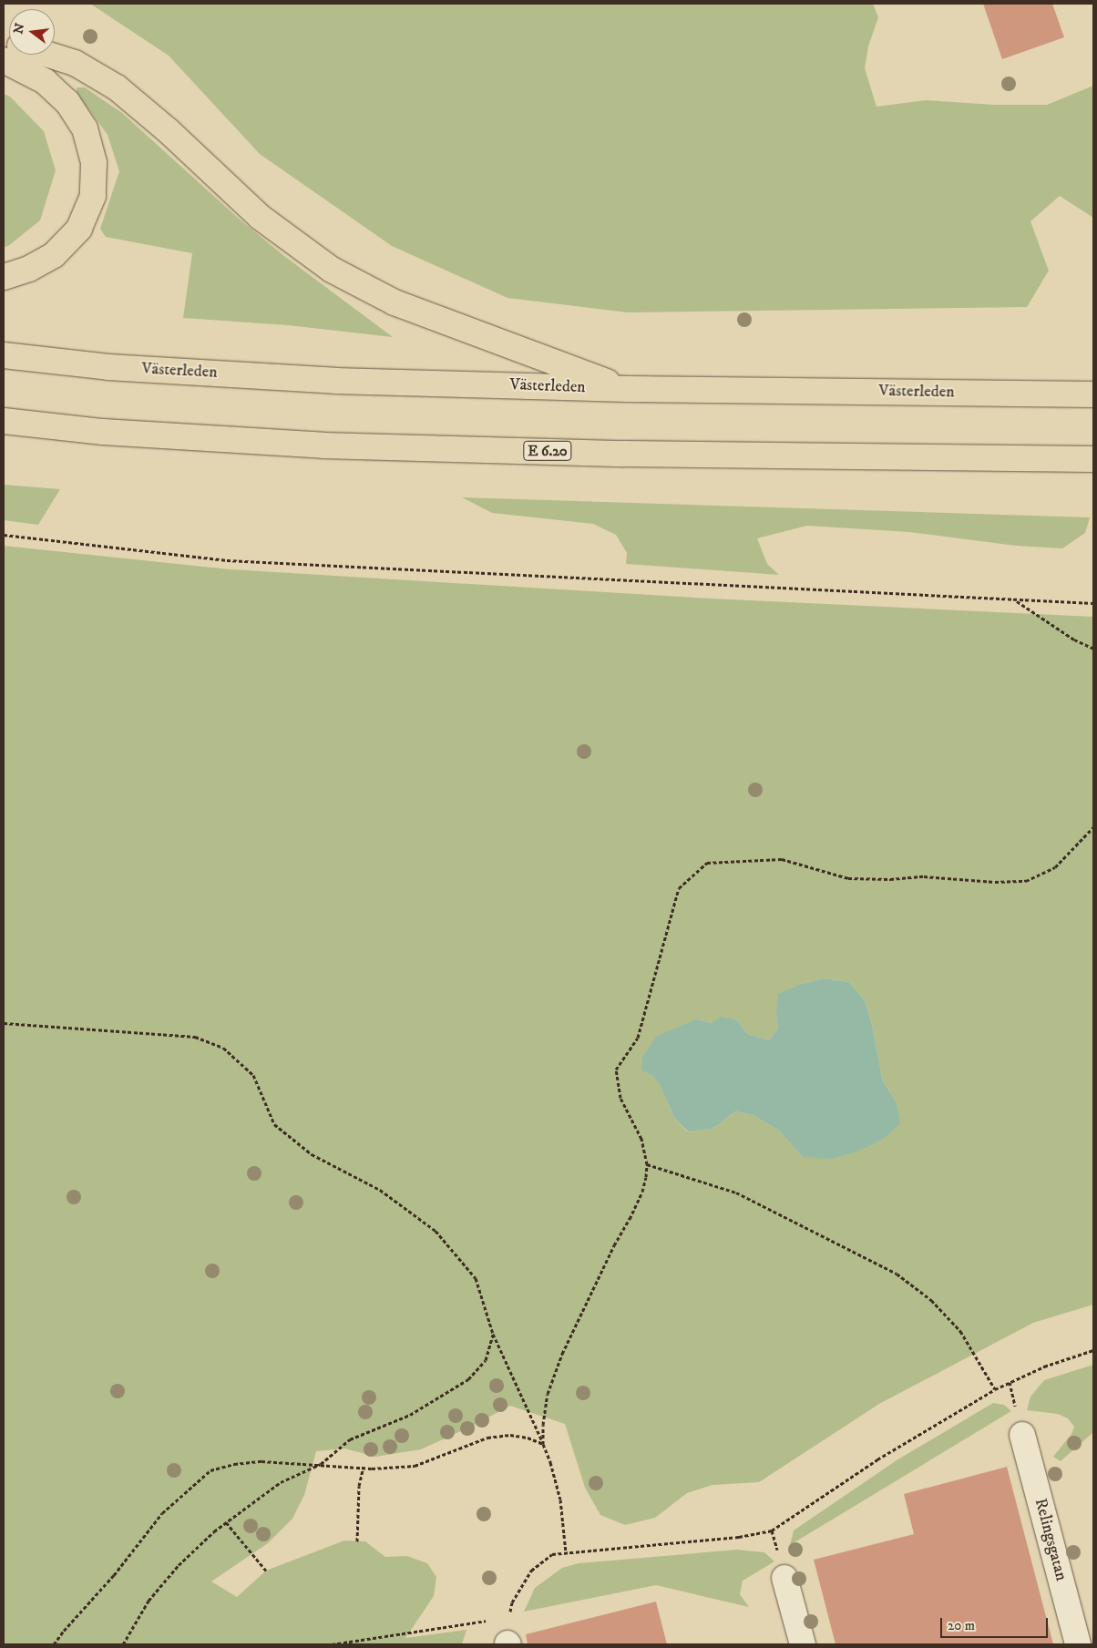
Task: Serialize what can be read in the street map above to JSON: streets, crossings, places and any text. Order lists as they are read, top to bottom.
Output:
{
  "streets": {
    "highway": ["Västerleden", "E 6.20"],
    "lane": ["Relingsgatan"]
  },
  "scale_bar": "20 m",
  "north": "left"
}
